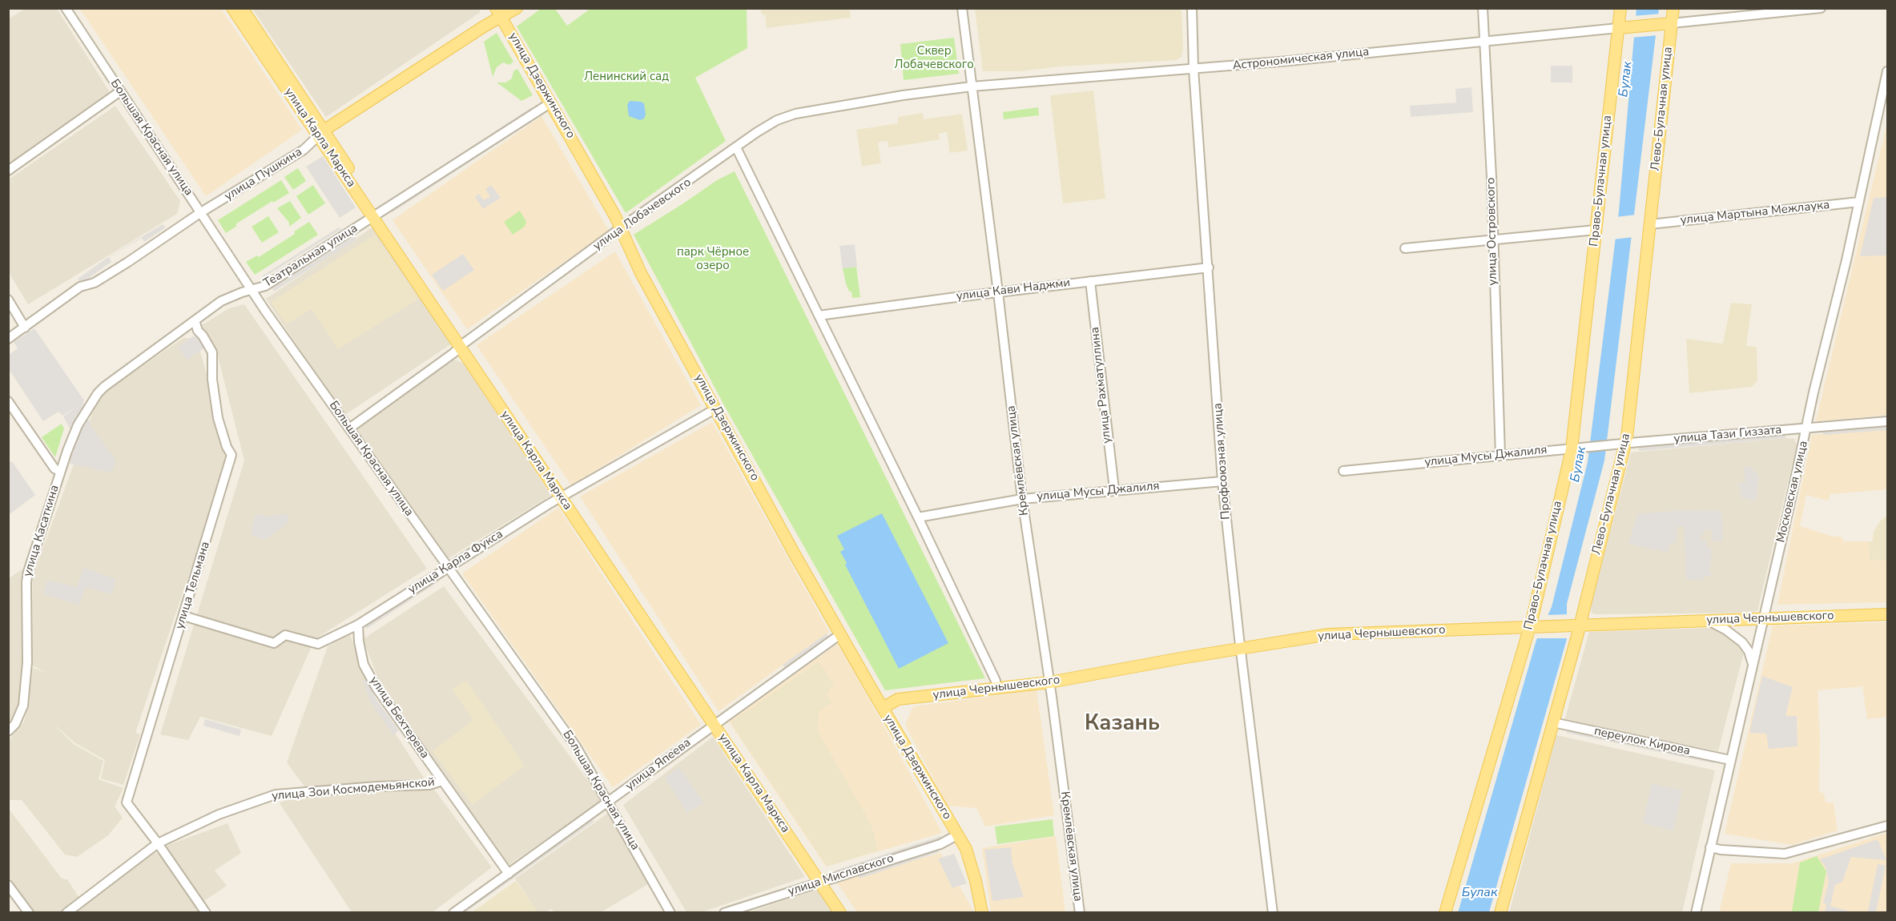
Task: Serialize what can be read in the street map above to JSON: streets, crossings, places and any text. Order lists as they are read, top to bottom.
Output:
{
  "streets": {
    "main road": [
      "улица Дзержинского",
      "Лево-Булачная улица",
      "улица Карла Маркса",
      "улица Пушкина",
      "Право-Булачная улица",
      "улица Чернышевского"
    ],
    "street": [
      "Астрономическая улица",
      "Большая Красная улица",
      "улица Мартына Межлаука",
      "улица Лобачевского",
      "улица Островского",
      "Театральная улица",
      "улица Кави Наджми",
      "улица Рахматуллина",
      "улица Тази Гиззата",
      "улица Мусы Джалиля",
      "Кремлёвская улица",
      "Профсоюзная улица",
      "Московская улица",
      "улица Касаткина",
      "улица Карла Фукса",
      "улица Тельмана",
      "улица Бехтерева",
      "переулок Кирова",
      "улица Япеева",
      "улица Зои Космодемьянской",
      "улица Миславского"
    ]
  },
  "crossings": [
    ["Астрономическая улица", "Право-Булачная улица"],
    ["Астрономическая улица", "улица Лобачевского"],
    ["Астрономическая улица", "улица Островского"],
    ["Астрономическая улица", "Кремлёвская улица"],
    ["Астрономическая улица", "Профсоюзная улица"],
    ["улица Дзержинского", "улица Пушкина"],
    ["улица Дзержинского", "улица Лобачевского"],
    ["улица Дзержинского", "Театральная улица"],
    ["улица Дзержинского", "улица Карла Фукса"],
    ["улица Дзержинского", "улица Чернышевского"],
    ["улица Дзержинского", "улица Япеева"],
    ["улица Дзержинского", "улица Миславского"],
    ["Лево-Булачная улица", "улица Мартына Межлаука"],
    ["Лево-Булачная улица", "улица Тази Гиззата"],
    ["Лево-Булачная улица", "улица Чернышевского"],
    ["Лево-Булачная улица", "переулок Кирова"],
    ["Большая Красная улица", "улица Пушкина"],
    ["Большая Красная улица", "улица Лобачевского"],
    ["Большая Красная улица", "Театральная улица"],
    ["Большая Красная улица", "улица Карла Фукса"],
    ["Большая Красная улица", "улица Япеева"],
    ["улица Карла Маркса", "улица Пушкина"],
    ["улица Карла Маркса", "улица Лобачевского"],
    ["улица Карла Маркса", "Театральная улица"],
    ["улица Карла Маркса", "улица Карла Фукса"],
    ["улица Карла Маркса", "улица Япеева"],
    ["улица Карла Маркса", "улица Миславского"],
    ["Право-Булачная улица", "улица Тази Гиззата"],
    ["Право-Булачная улица", "улица Мусы Джалиля"],
    ["Право-Булачная улица", "улица Чернышевского"],
    ["улица Мартына Межлаука", "Московская улица"],
    ["улица Лобачевского", "Кремлёвская улица"],
    ["улица Островского", "улица Мусы Джалиля"],
    ["Театральная улица", "улица Касаткина"],
    ["Театральная улица", "улица Тельмана"],
    ["улица Кави Наджми", "улица Рахматуллина"],
    ["улица Кави Наджми", "Кремлёвская улица"],
    ["улица Кави Наджми", "Профсоюзная улица"],
    ["улица Рахматуллина", "улица Мусы Джалиля"],
    ["улица Тази Гиззата", "улица Мусы Джалиля"],
    ["улица Тази Гиззата", "Московская улица"],
    ["улица Мусы Джалиля", "Кремлёвская улица"],
    ["улица Мусы Джалиля", "Профсоюзная улица"],
    ["Кремлёвская улица", "улица Чернышевского"],
    ["Профсоюзная улица", "улица Чернышевского"],
    ["Московская улица", "улица Чернышевского"],
    ["Московская улица", "переулок Кирова"],
    ["улица Карла Фукса", "улица Тельмана"],
    ["улица Карла Фукса", "улица Бехтерева"],
    ["улица Тельмана", "улица Зои Космодемьянской"],
    ["улица Бехтерева", "улица Япеева"],
    ["улица Бехтерева", "улица Зои Космодемьянской"]
  ],
  "districts": ["Казань"],
  "water": ["Булак"],
  "parks": ["Сквер Лобачевского", "Ленинский сад", "парк Чёрное озеро"]
}
